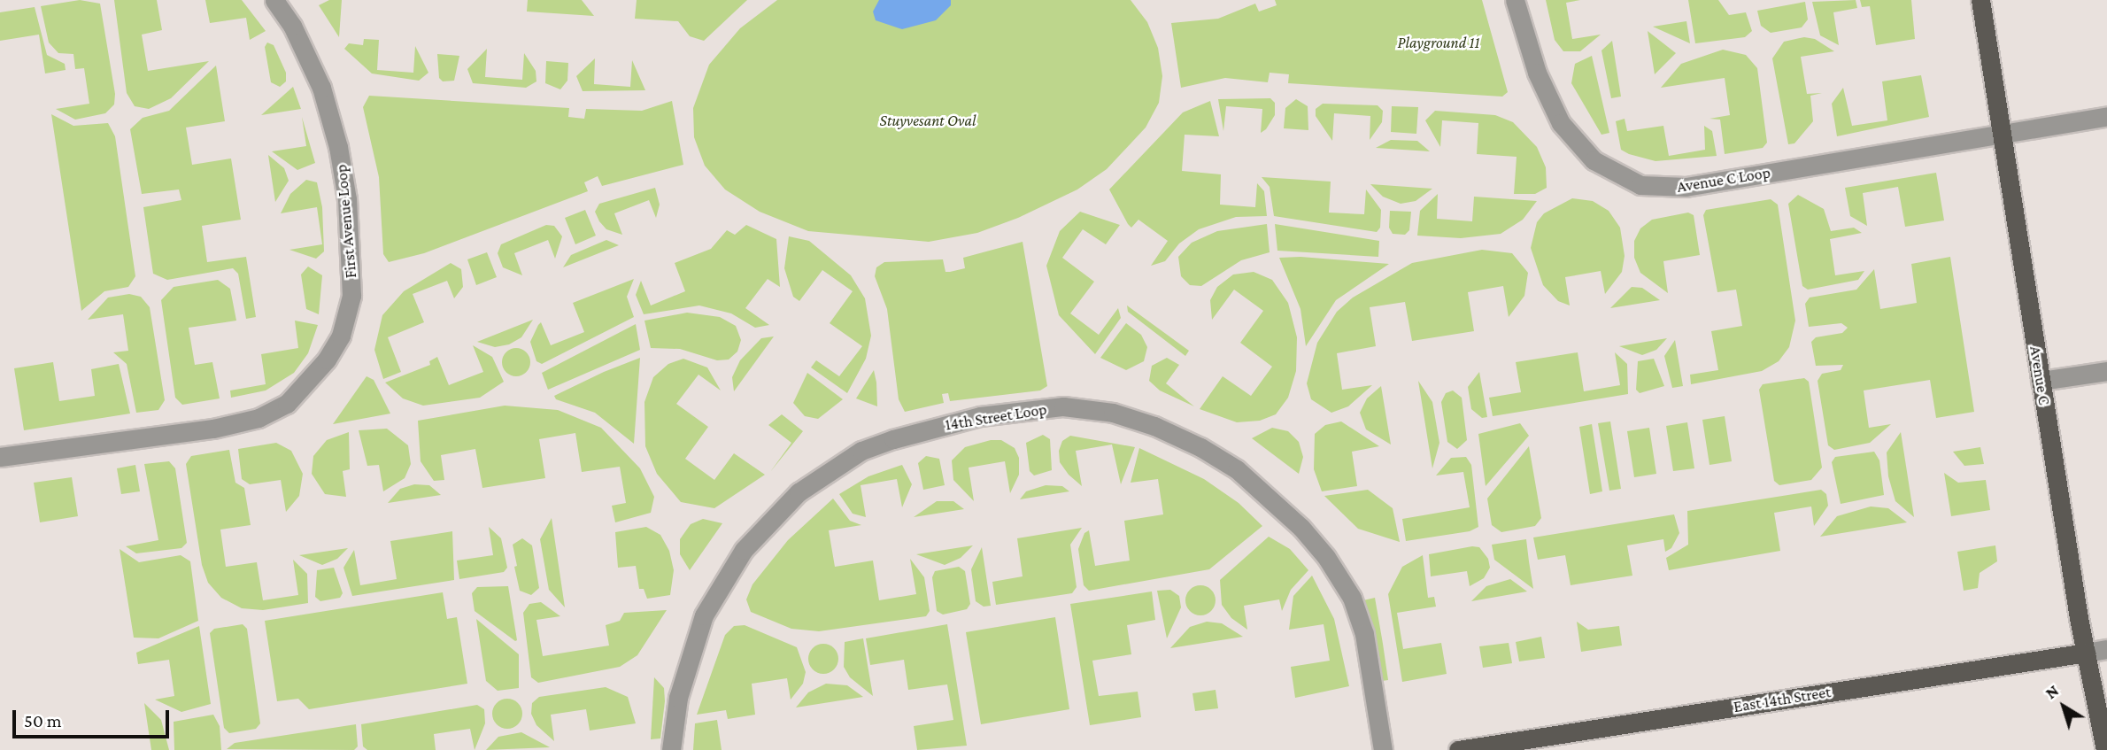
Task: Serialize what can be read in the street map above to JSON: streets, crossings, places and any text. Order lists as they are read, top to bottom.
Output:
{
  "streets": {
    "main road": ["Avenue C", "East 14th Street"],
    "street": ["Avenue C Loop", "First Avenue Loop", "14th Street Loop"]
  },
  "crossings": [
    ["Avenue C Loop", "Avenue C"],
    ["Avenue C", "East 14th Street"]
  ],
  "parks": ["Playground 11", "Stuyvesant Oval"],
  "scale_bar": "50 m",
  "north": "top left"
}
